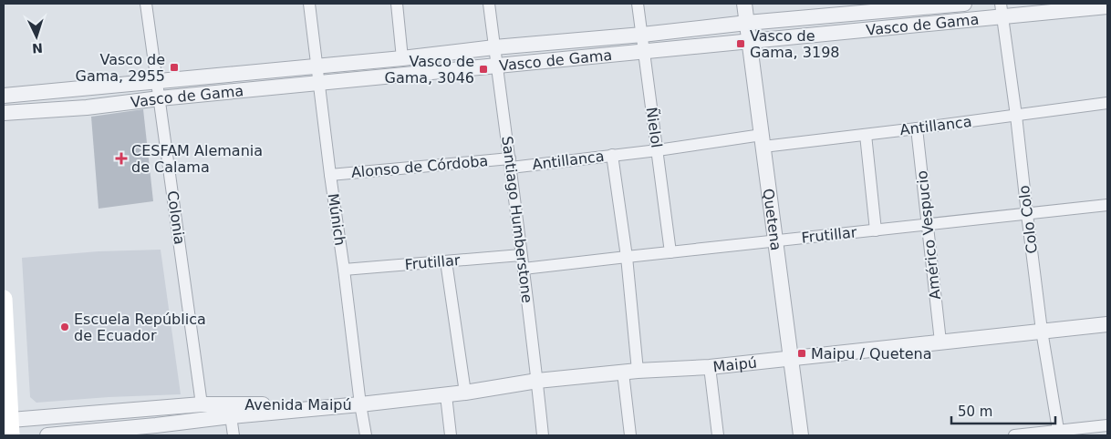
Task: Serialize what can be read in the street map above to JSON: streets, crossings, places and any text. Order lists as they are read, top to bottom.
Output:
{
  "streets": {
    "street": [
      "Vasco de Gama",
      "Antillanca",
      "Ñielol",
      "Alonso de Córdoba",
      "Colonia",
      "Múnich",
      "Santiago Humberstone",
      "Quetena",
      "Colo Colo",
      "Frutillar",
      "Américo Vespucio",
      "Maipú",
      "Avenida Maipú"
    ]
  },
  "crossings": [
    ["Vasco de Gama", "Ñielol"],
    ["Vasco de Gama", "Colonia"],
    ["Vasco de Gama", "Múnich"],
    ["Vasco de Gama", "Santiago Humberstone"],
    ["Vasco de Gama", "Quetena"],
    ["Vasco de Gama", "Colo Colo"],
    ["Antillanca", "Ñielol"],
    ["Antillanca", "Alonso de Córdoba"],
    ["Antillanca", "Santiago Humberstone"],
    ["Antillanca", "Quetena"],
    ["Antillanca", "Colo Colo"],
    ["Antillanca", "Américo Vespucio"],
    ["Ñielol", "Frutillar"],
    ["Alonso de Córdoba", "Múnich"],
    ["Alonso de Córdoba", "Santiago Humberstone"],
    ["Colonia", "Avenida Maipú"],
    ["Múnich", "Frutillar"],
    ["Múnich", "Maipú"],
    ["Múnich", "Avenida Maipú"],
    ["Santiago Humberstone", "Frutillar"],
    ["Santiago Humberstone", "Maipú"],
    ["Quetena", "Frutillar"],
    ["Quetena", "Maipú"],
    ["Colo Colo", "Frutillar"],
    ["Colo Colo", "Maipú"],
    ["Frutillar", "Américo Vespucio"],
    ["Américo Vespucio", "Maipú"],
    ["Maipú", "Avenida Maipú"]
  ],
  "places": {
    "transit": [
      "Vasco de Gama, 3198",
      "Vasco de Gama, 2955",
      "Vasco de Gama, 3046",
      "Maipu / Quetena"
    ],
    "health": ["CESFAM Alemania de Calama"],
    "other": ["Escuela República de Ecuador"]
  },
  "scale_bar": "50 m",
  "north": "bottom"
}
